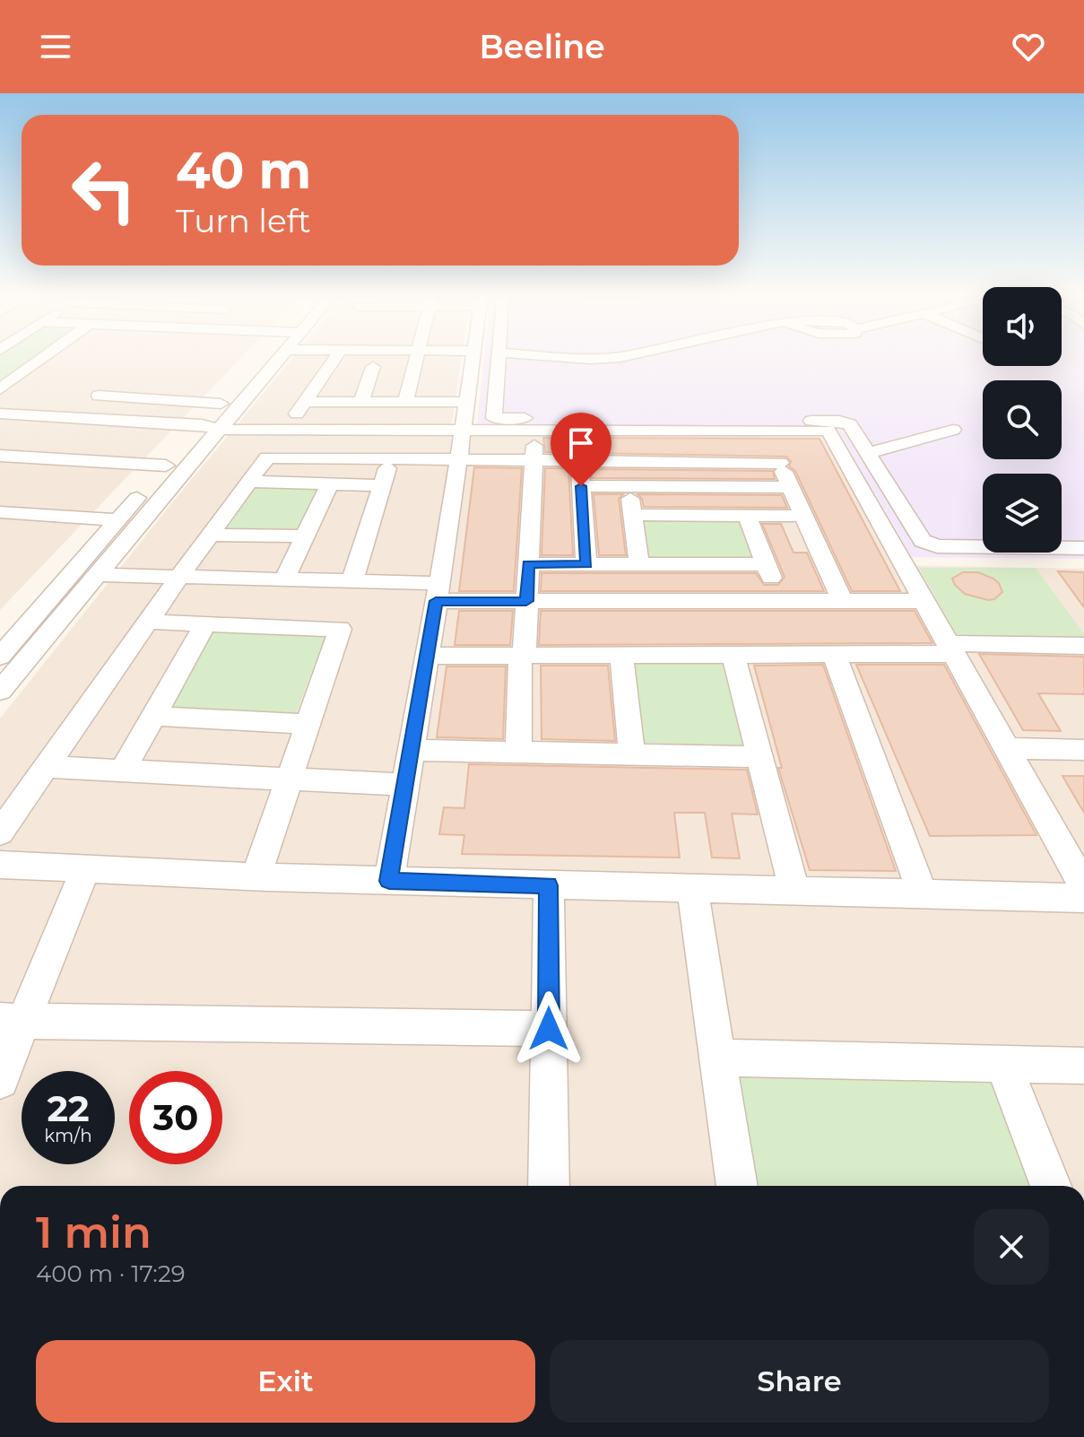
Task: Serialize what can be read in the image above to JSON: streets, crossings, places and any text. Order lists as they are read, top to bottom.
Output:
{
  "page": {
    "header": "Beeline",
    "turn": ["40 m", "Turn left"],
    "speed": "22 km/h",
    "limit": "30",
    "heading": ["1 min", "400 m · 17:29"],
    "buttons": ["Exit", "Share"]
  }
}
